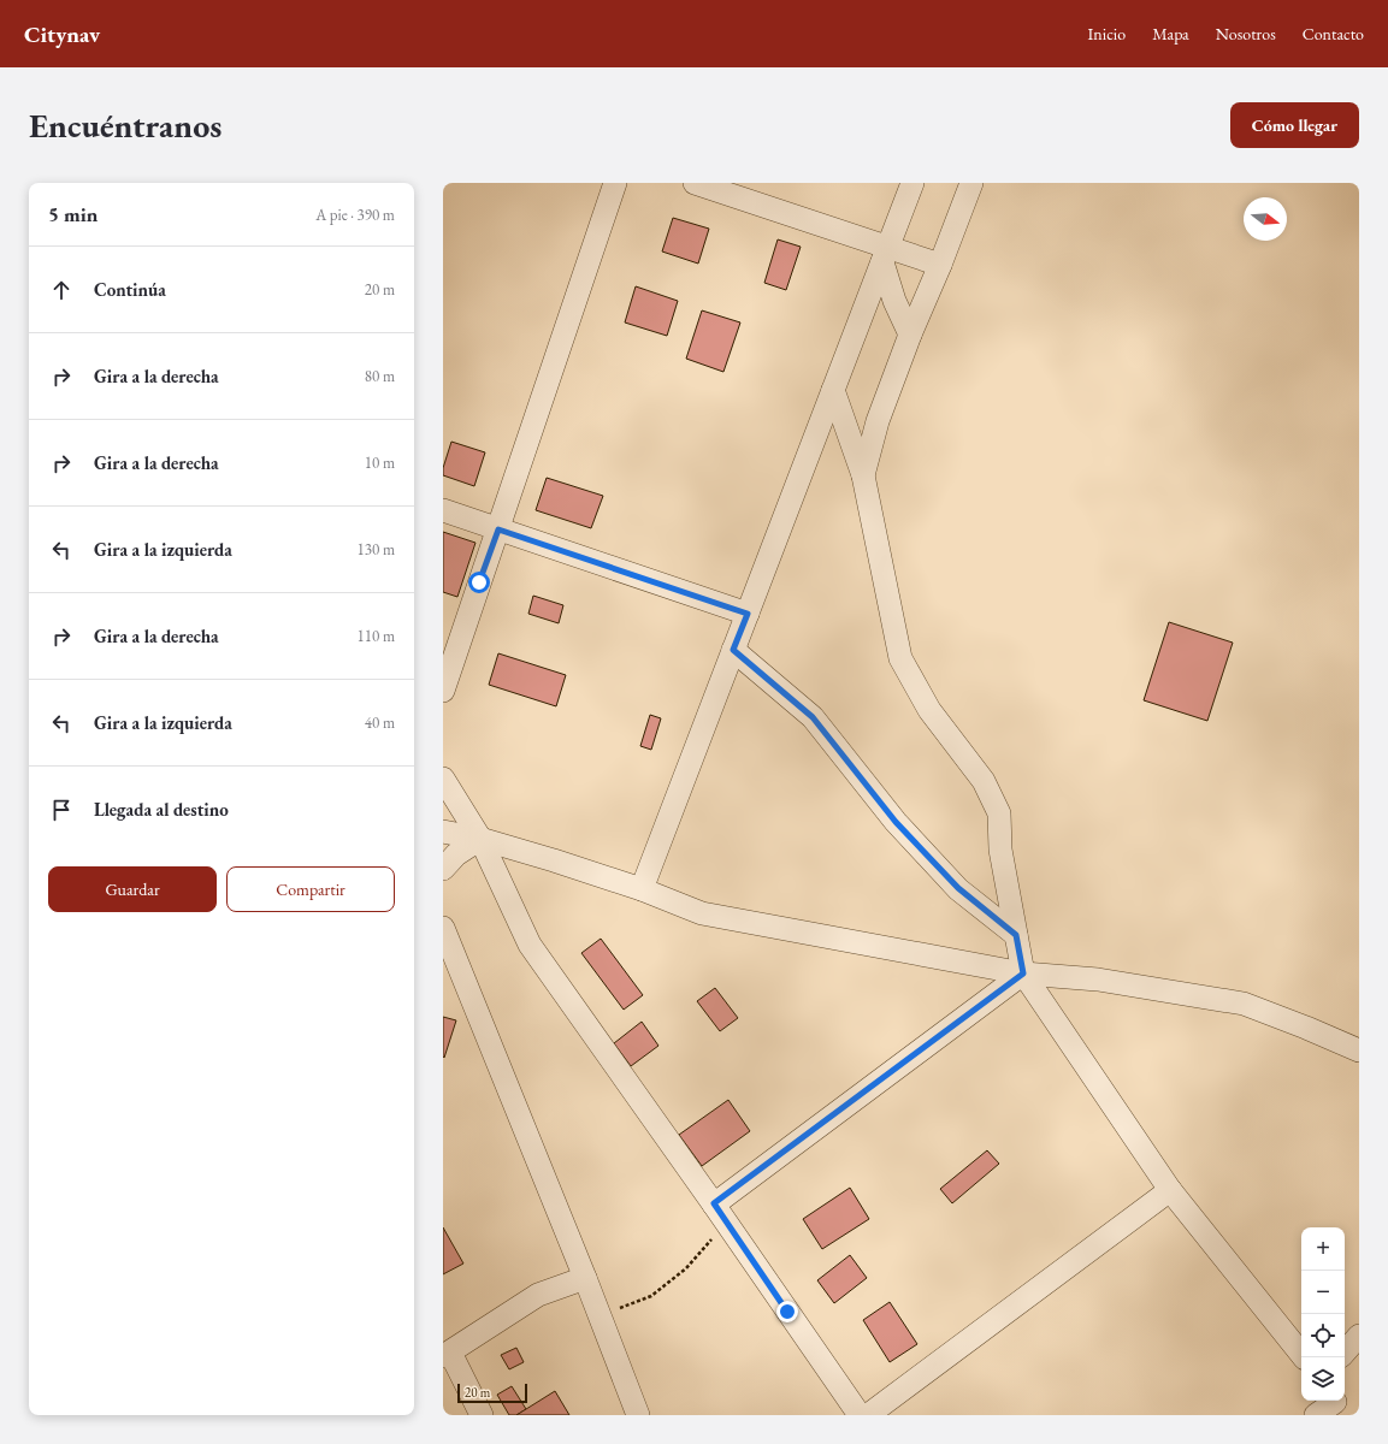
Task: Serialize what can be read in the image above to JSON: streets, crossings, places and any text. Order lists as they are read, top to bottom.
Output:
{
  "scale_bar": "20 m",
  "north": "right",
  "page": {
    "header": "Citynav",
    "nav": [
      "Inicio",
      "Mapa",
      "Nosotros",
      "Contacto"
    ],
    "buttons": [
      "Cómo llegar",
      ["Guardar", "Compartir"]
    ],
    "title": "Encuéntranos",
    "heading": ["5 min", "A pie · 390 m"],
    "list": [
      ["Continúa", "20 m"],
      ["Gira a la derecha", "80 m"],
      ["Gira a la derecha", "10 m"],
      ["Gira a la izquierda", "130 m"],
      ["Gira a la derecha", "110 m"],
      ["Gira a la izquierda", "40 m"],
      "Llegada al destino"
    ],
    "map_buttons": ["+", "−"],
    "scale": "20 m"
  }
}
